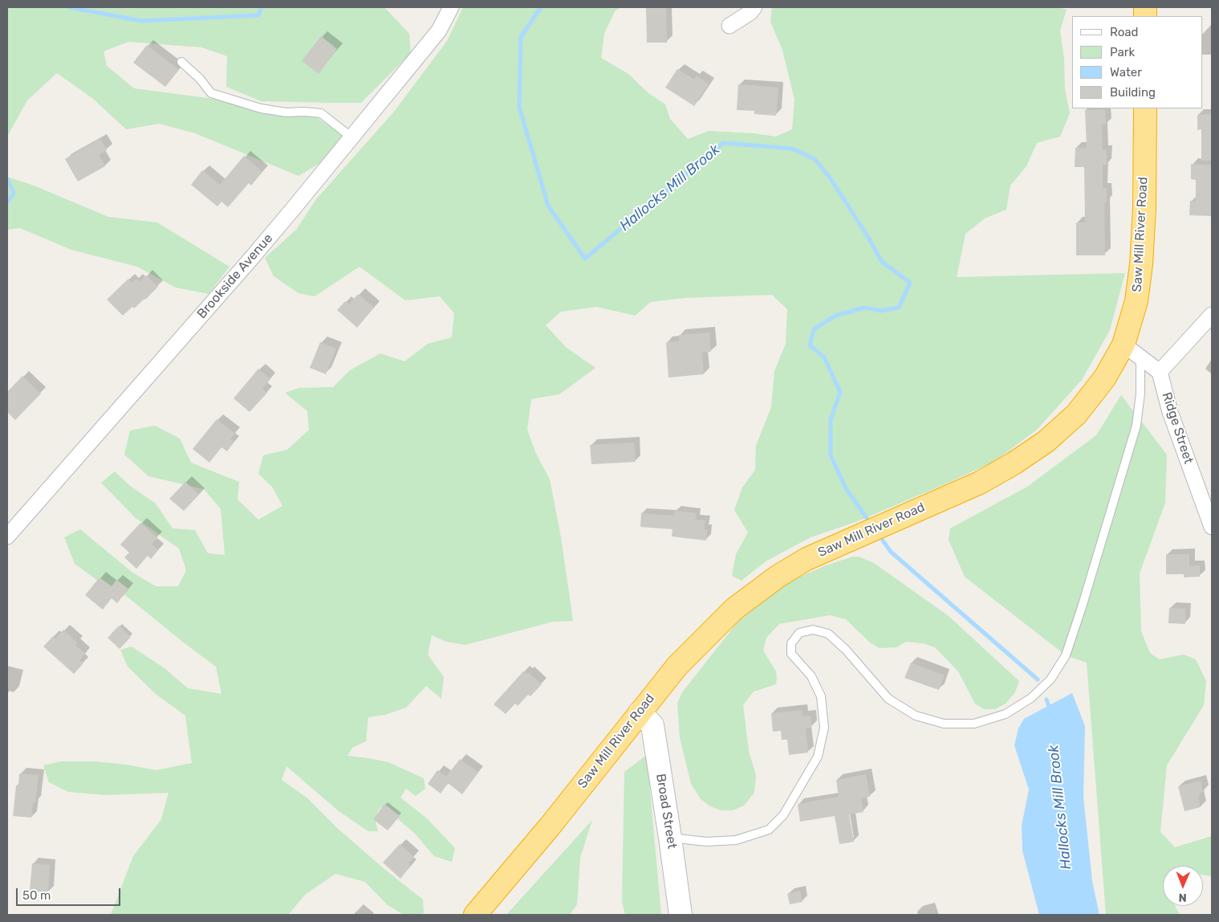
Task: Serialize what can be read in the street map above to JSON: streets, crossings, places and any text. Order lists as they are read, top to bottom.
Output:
{
  "streets": {
    "highway": ["Saw Mill River Road"],
    "street": ["Brookside Avenue", "Ridge Street", "Broad Street"]
  },
  "crossings": [
    ["Saw Mill River Road", "Broad Street"]
  ],
  "water": ["Hallocks Mill Brook"],
  "legend": [
    "Road",
    "Park",
    "Water",
    "Building"
  ],
  "scale_bar": "50 m",
  "north": "bottom"
}
